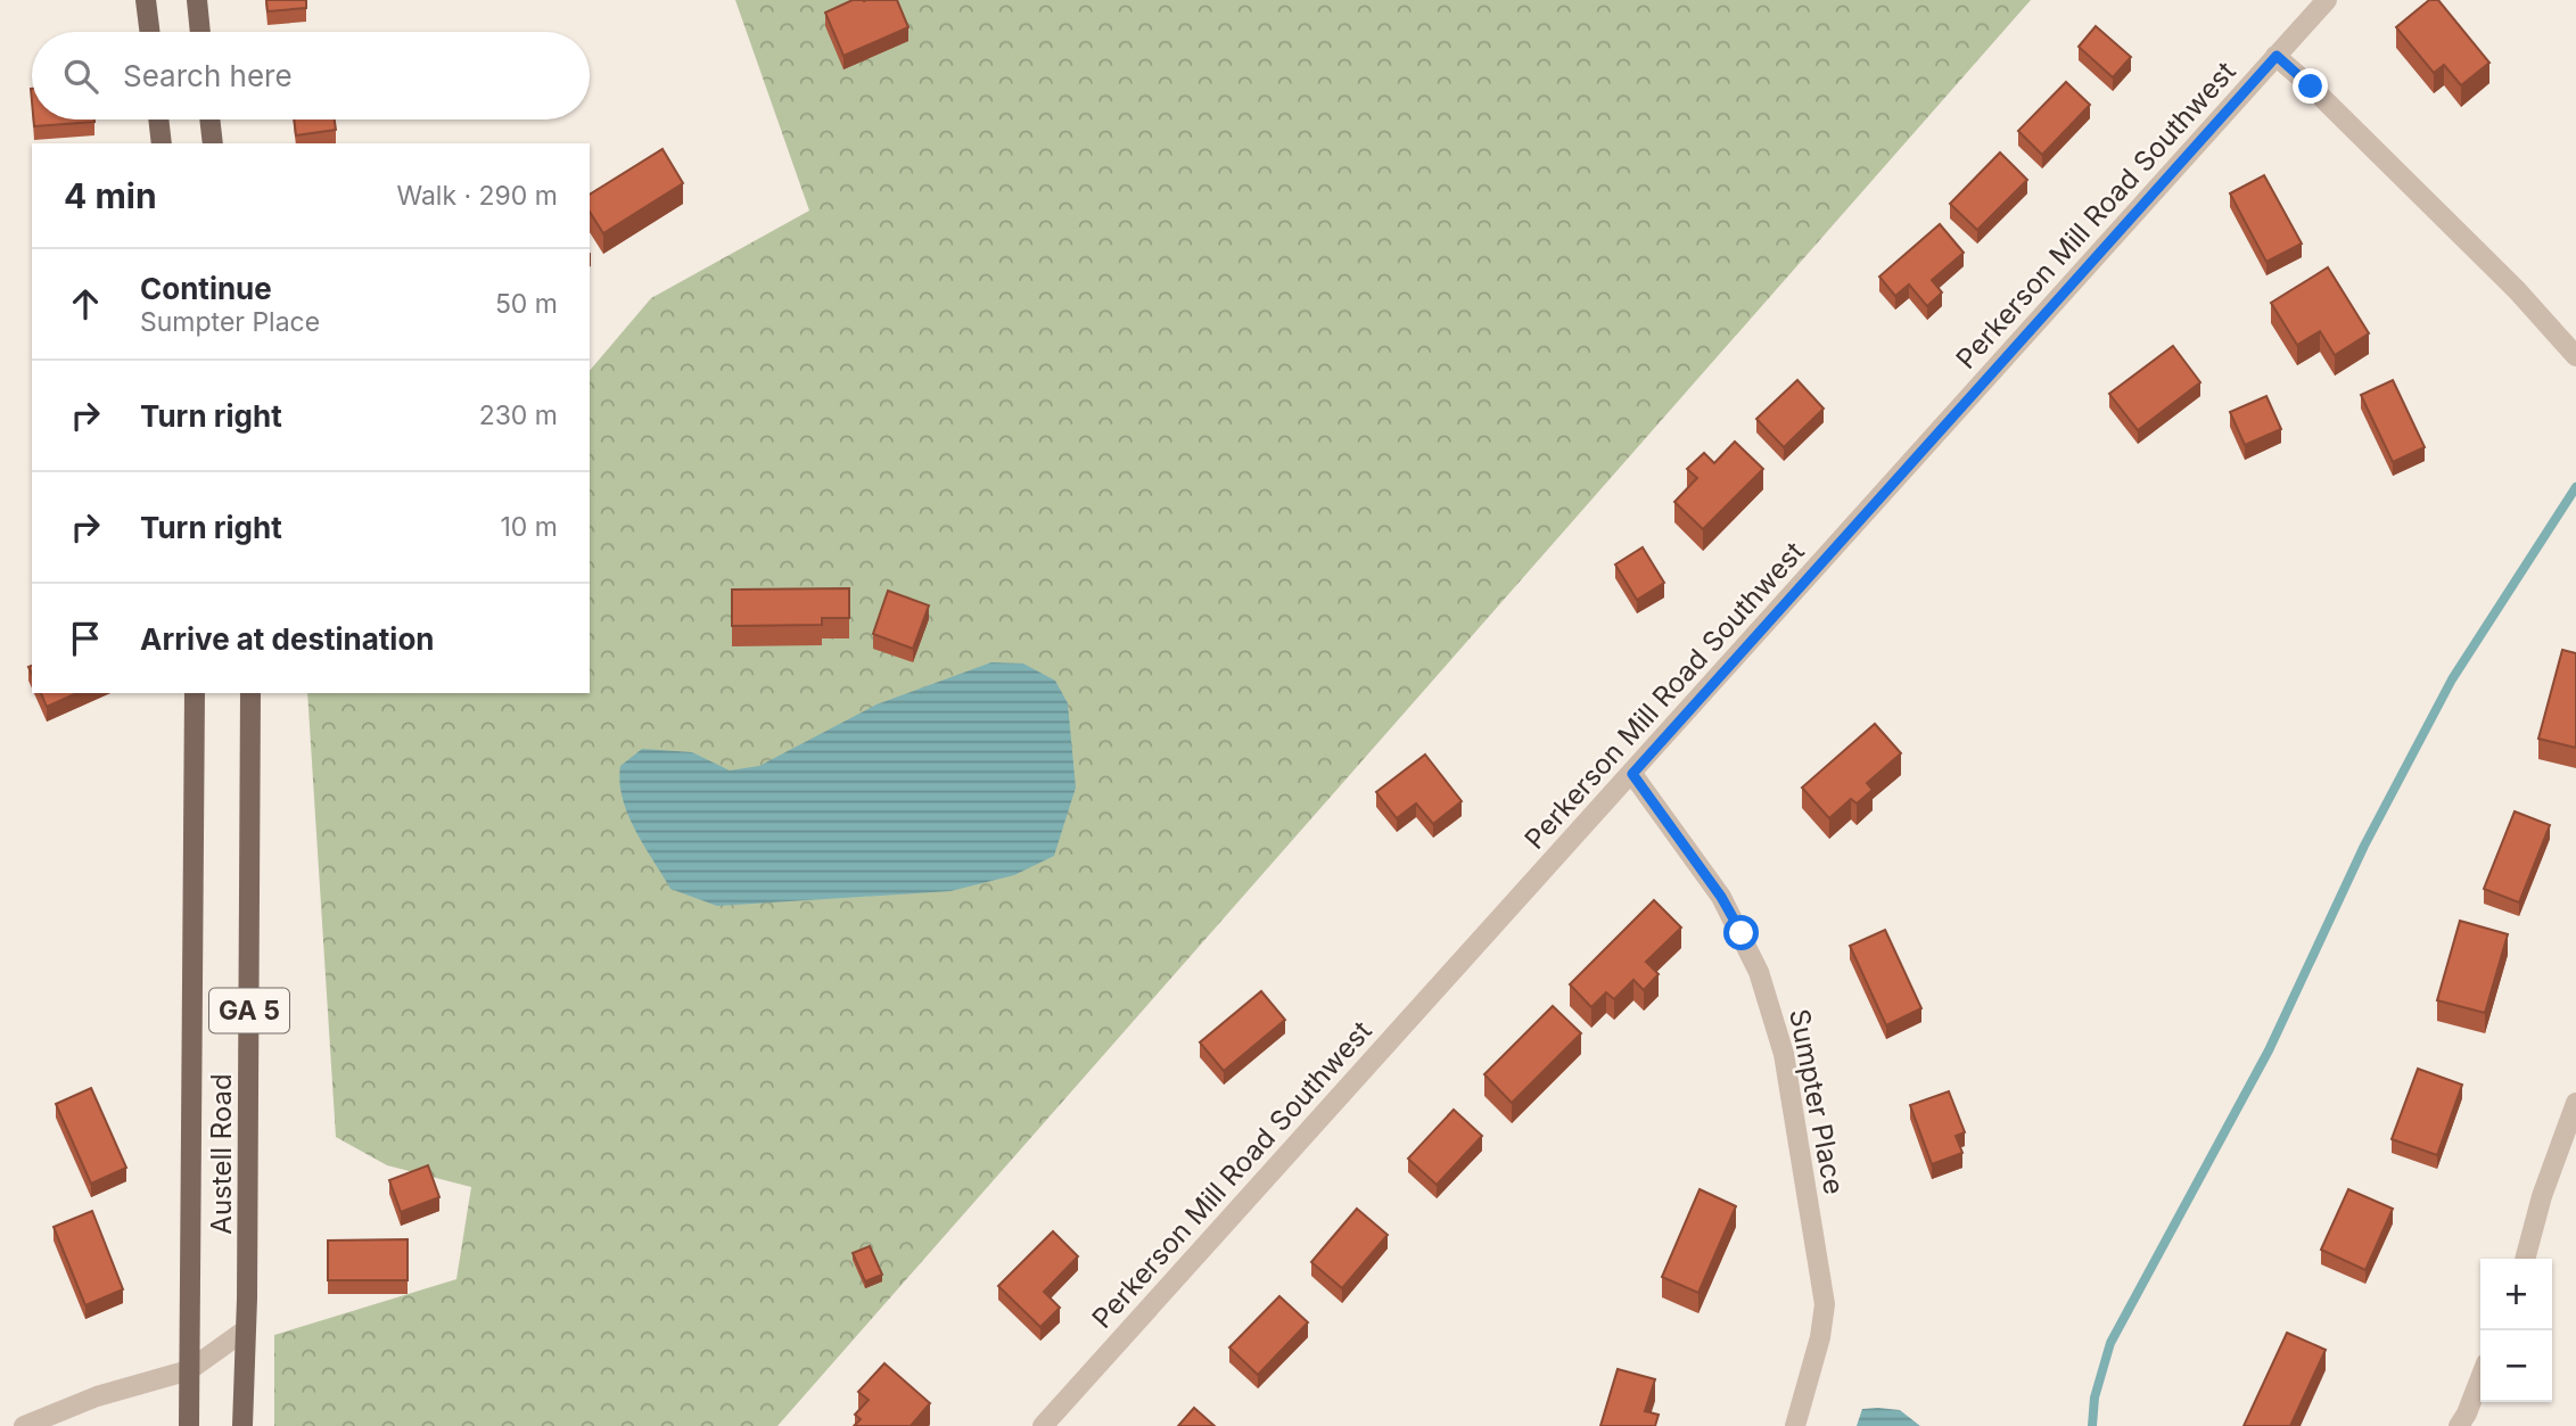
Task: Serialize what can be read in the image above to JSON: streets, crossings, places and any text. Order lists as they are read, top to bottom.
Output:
{
  "streets": {
    "main road": ["GA 5", "Austell Road"],
    "street": ["Perkerson Mill Road Southwest", "Sumpter Place"]
  },
  "crossings": [
    ["Perkerson Mill Road Southwest", "Sumpter Place"]
  ],
  "page": {
    "search": "Search here",
    "heading": ["4 min", "Walk · 290 m"],
    "list": [
      ["Continue", "Sumpter Place", "50 m"],
      ["Turn right", "230 m"],
      ["Turn right", "10 m"],
      "Arrive at destination"
    ],
    "map_buttons": ["+", "−"]
  }
}
